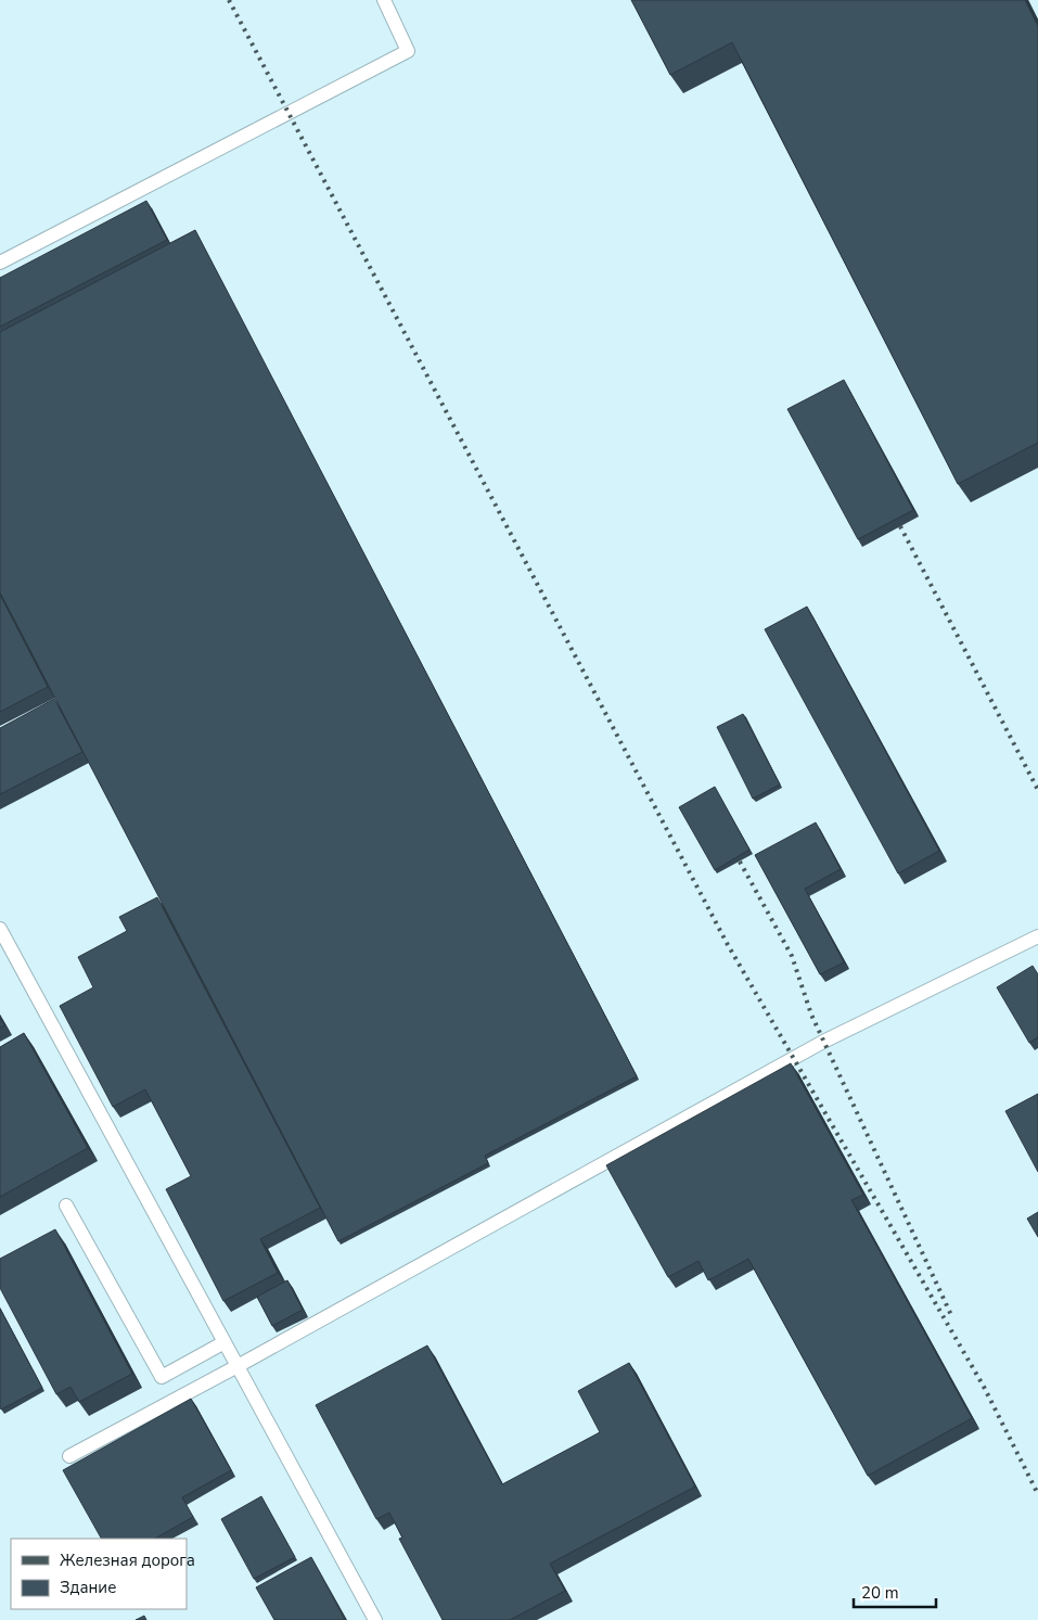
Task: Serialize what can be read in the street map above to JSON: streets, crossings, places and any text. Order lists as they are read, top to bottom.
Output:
{
  "legend": ["Железная дорога", "Здание"],
  "scale_bar": "20 m"
}
